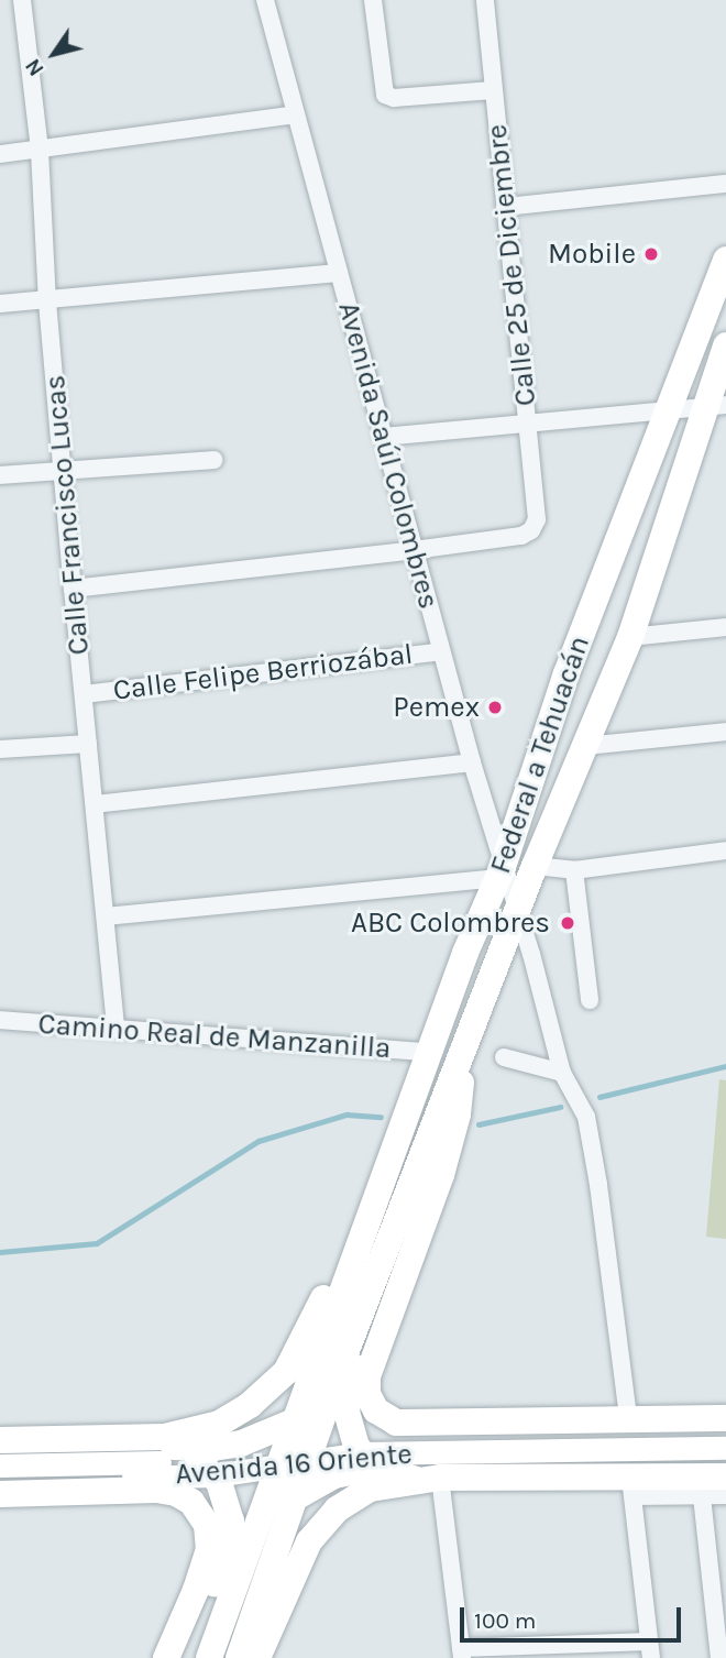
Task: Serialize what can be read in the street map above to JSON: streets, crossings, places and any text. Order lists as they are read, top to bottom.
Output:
{
  "streets": {
    "main road": ["Federal a Tehuacán", "Avenida 16 Oriente"],
    "street": [
      "Calle 25 de Diciembre",
      "Avenida Saúl Colombres",
      "Calle Francisco Lucas",
      "Calle Felipe Berriozábal",
      "Camino Real de Manzanilla"
    ]
  },
  "crossings": [
    ["Calle 25 de Diciembre", "Avenida Saúl Colombres"],
    ["Avenida Saúl Colombres", "Calle Felipe Berriozábal"],
    ["Avenida Saúl Colombres", "Federal a Tehuacán"],
    ["Calle Francisco Lucas", "Calle Felipe Berriozábal"],
    ["Calle Francisco Lucas", "Camino Real de Manzanilla"],
    ["Federal a Tehuacán", "Camino Real de Manzanilla"],
    ["Federal a Tehuacán", "Avenida 16 Oriente"]
  ],
  "places": ["Mobile", "Pemex", "ABC Colombres"],
  "scale_bar": "100 m",
  "north": "bottom left"
}
